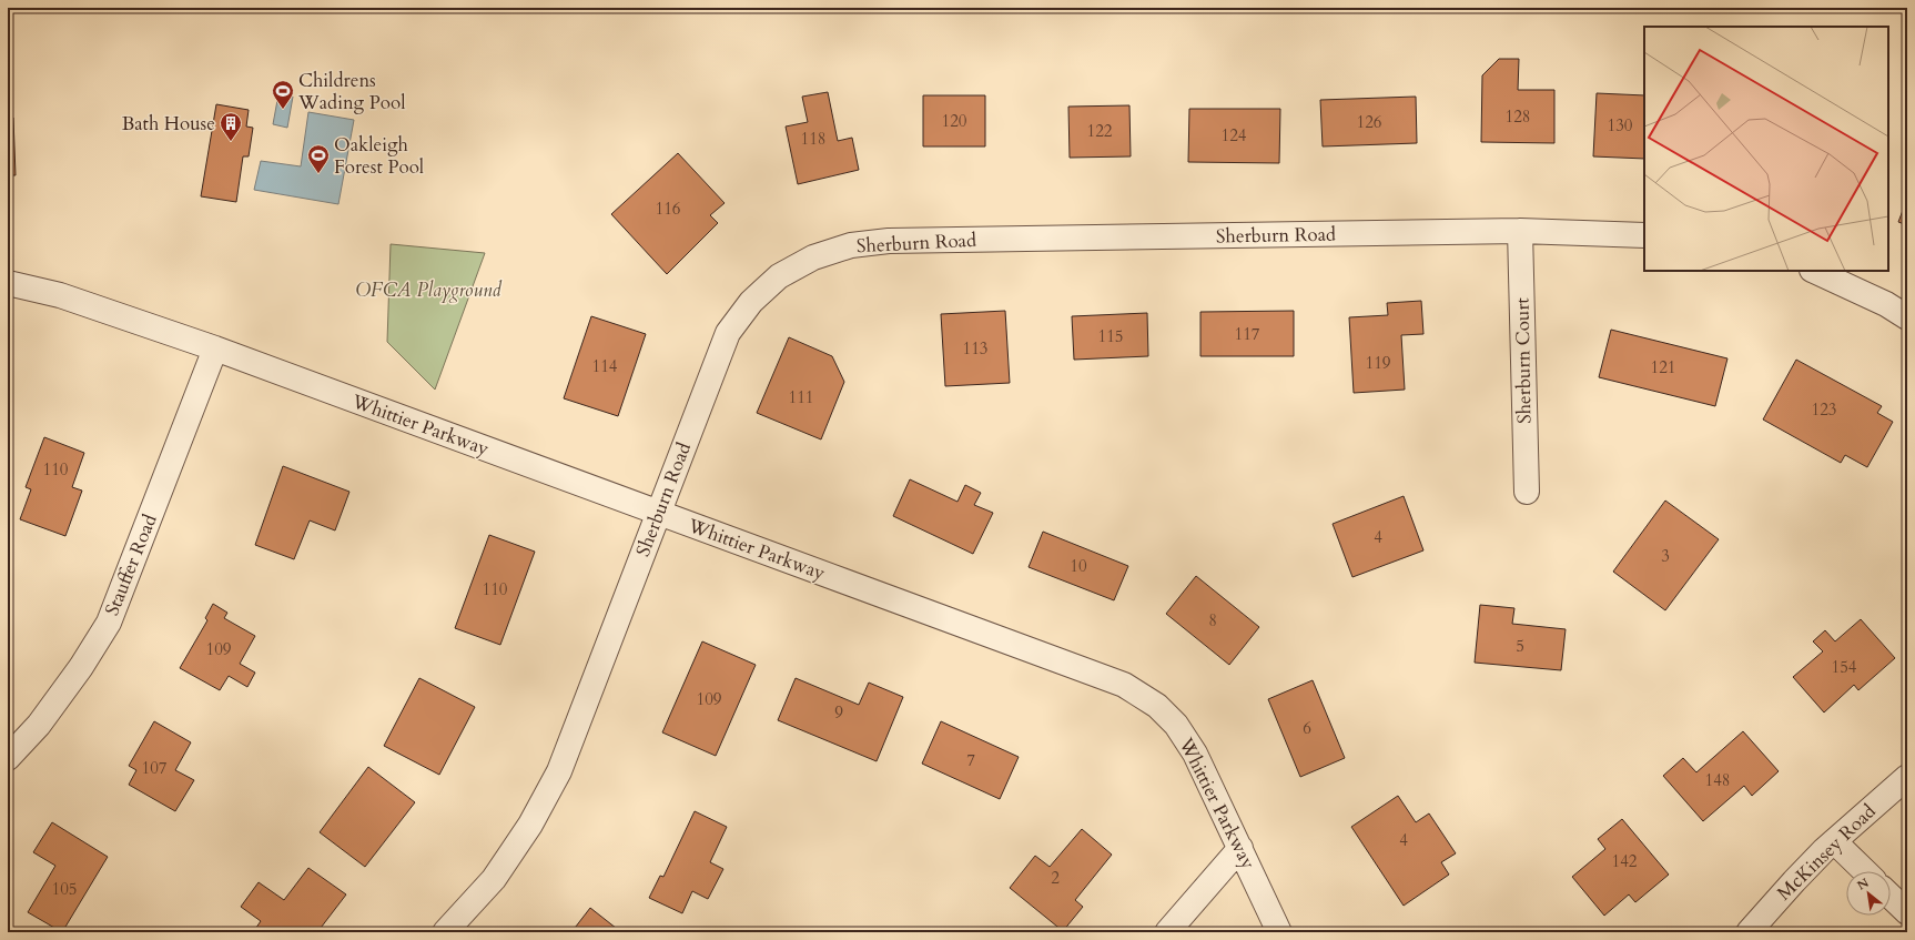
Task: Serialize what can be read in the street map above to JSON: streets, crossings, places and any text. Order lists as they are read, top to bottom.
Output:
{
  "streets": {
    "street": [
      "Sherburn Road",
      "Sherburn Court",
      "Whittier Parkway",
      "Stauffer Road",
      "McKinsey Road"
    ]
  },
  "crossings": [
    ["Sherburn Road", "Sherburn Court"],
    ["Sherburn Road", "Whittier Parkway"],
    ["Whittier Parkway", "Stauffer Road"]
  ],
  "parks": ["OFCA Playground"],
  "places": {
    "sports": ["Childrens Wading Pool", "Oakleigh Forest Pool"],
    "building": ["Bath House"]
  },
  "house_numbers": [
    "128",
    "120",
    "126",
    "130",
    "122",
    "124",
    "118",
    "116",
    "117",
    "115",
    "113",
    "119",
    "114",
    "121",
    "111",
    "123",
    "110",
    "4",
    "3",
    "10",
    "110",
    "8",
    "5",
    "109",
    "154",
    "109",
    "9",
    "6",
    "7",
    "107",
    "148",
    "4",
    "142",
    "2",
    "105"
  ],
  "north": "top left"
}
